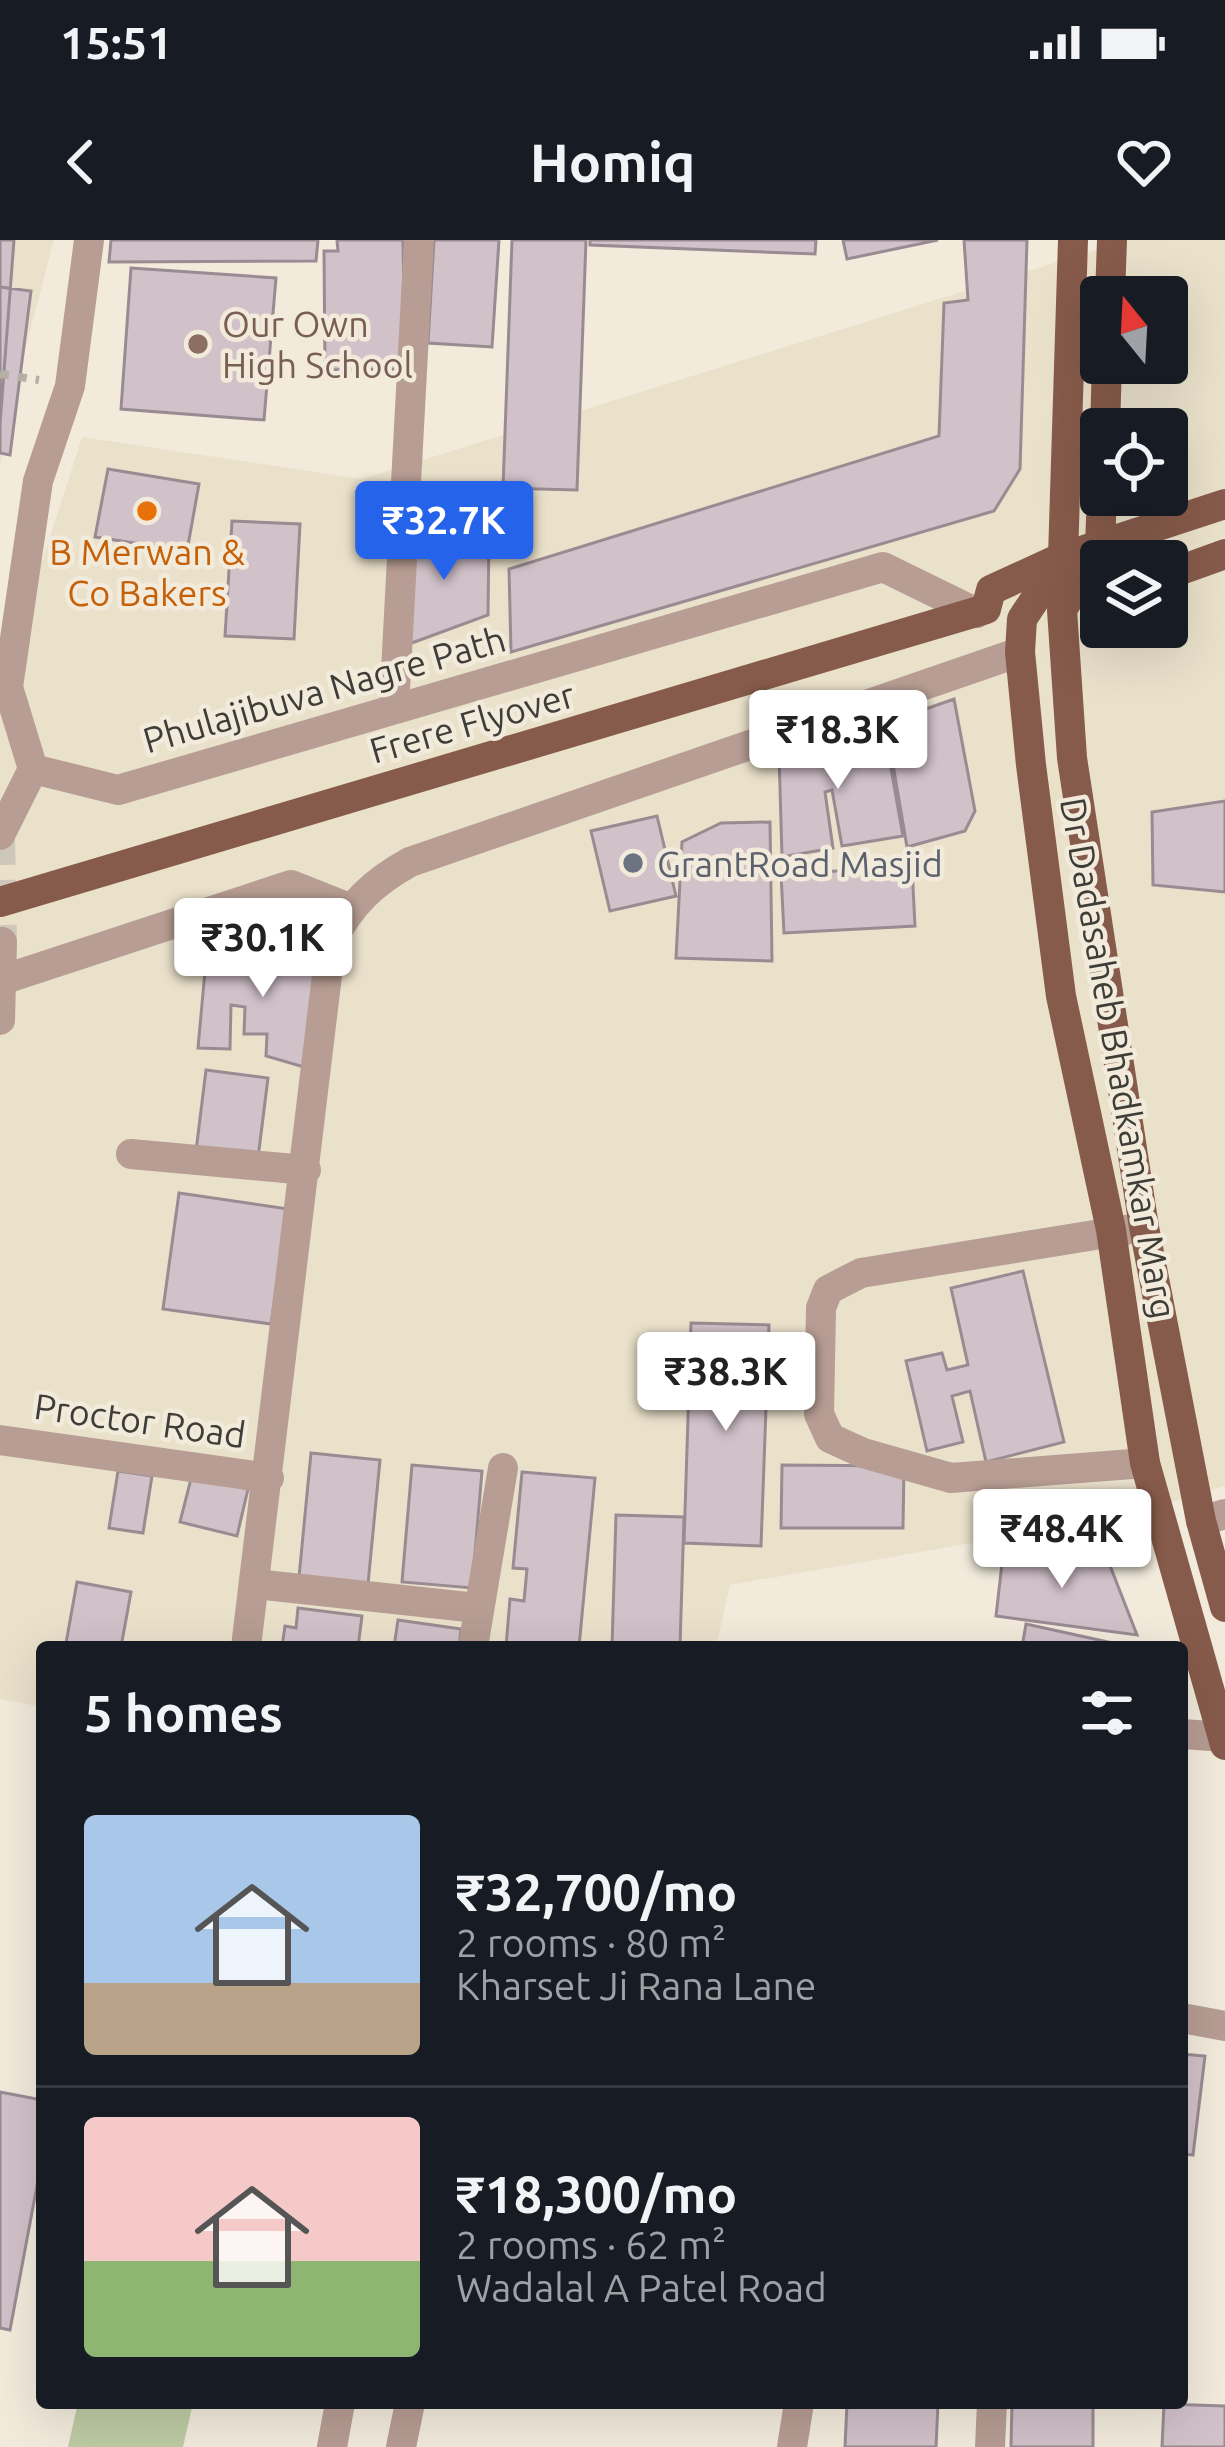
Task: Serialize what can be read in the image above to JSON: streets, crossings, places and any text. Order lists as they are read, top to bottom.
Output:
{
  "streets": {
    "main road": ["Frere Flyover", "Dr Dadasaheb Bhadkamkar Marg"],
    "street": ["Phulajibuva Nagre Path", "Proctor Road"]
  },
  "crossings": [
    ["Phulajibuva Nagre Path", "Frere Flyover"]
  ],
  "places": ["Our Own High School", "B Merwan & Co Bakers", "GrantRoad Masjid"],
  "north": "top",
  "page": {
    "status": "15:51",
    "header": "Homiq",
    "price": [
      "₹32.7K",
      "₹18.3K",
      "₹30.1K",
      "₹38.3K",
      "₹48.4K"
    ],
    "heading": "5 homes",
    "list": [
      {
        "name": "₹32,700/mo",
        "note": "2 rooms · 80 m² · Kharset Ji Rana Lane"
      },
      {
        "name": "₹18,300/mo",
        "note": "2 rooms · 62 m² · Wadalal A Patel Road"
      }
    ]
  }
}
